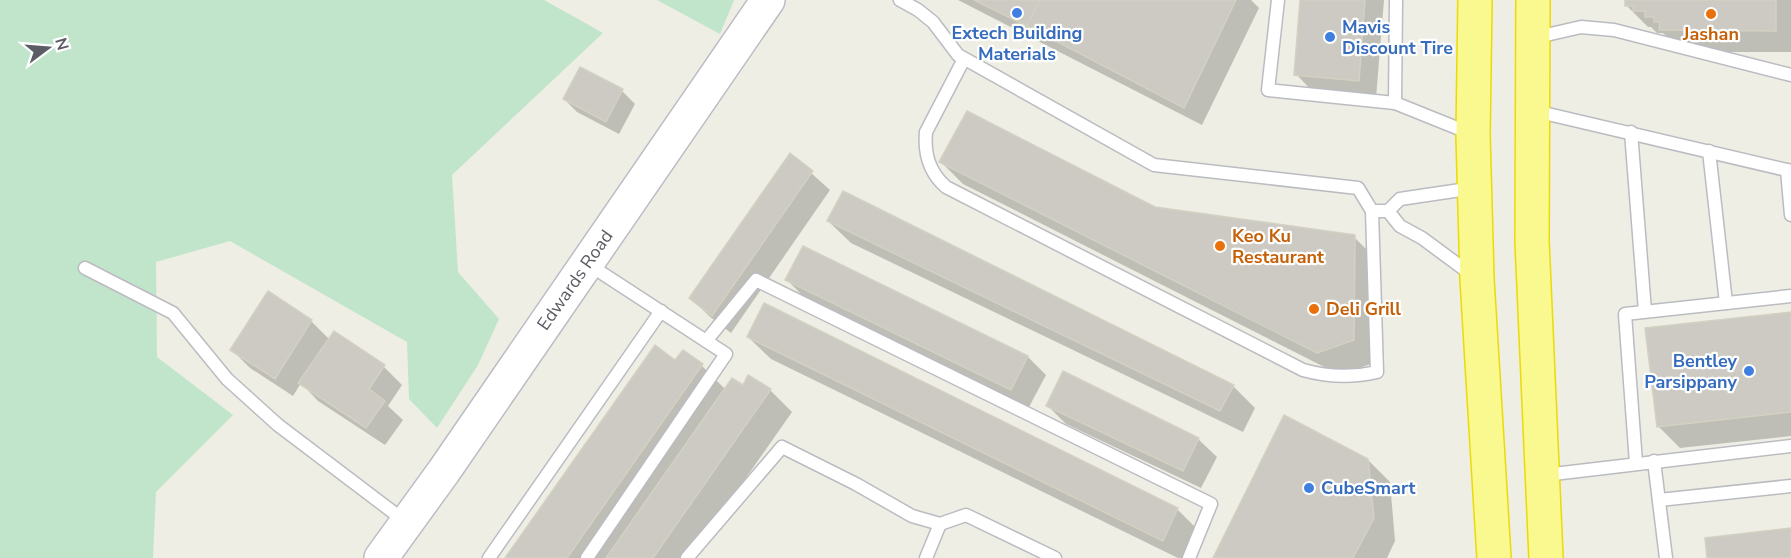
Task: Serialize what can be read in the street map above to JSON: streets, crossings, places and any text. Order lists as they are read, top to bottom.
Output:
{
  "streets": {
    "street": ["Edwards Road"]
  },
  "places": [
    "Extech Building Materials",
    "Jashan",
    "Mavis Discount Tire",
    "Keo Ku Restaurant",
    "Deli Grill",
    "Bentley Parsippany",
    "CubeSmart"
  ],
  "north": "right"
}
